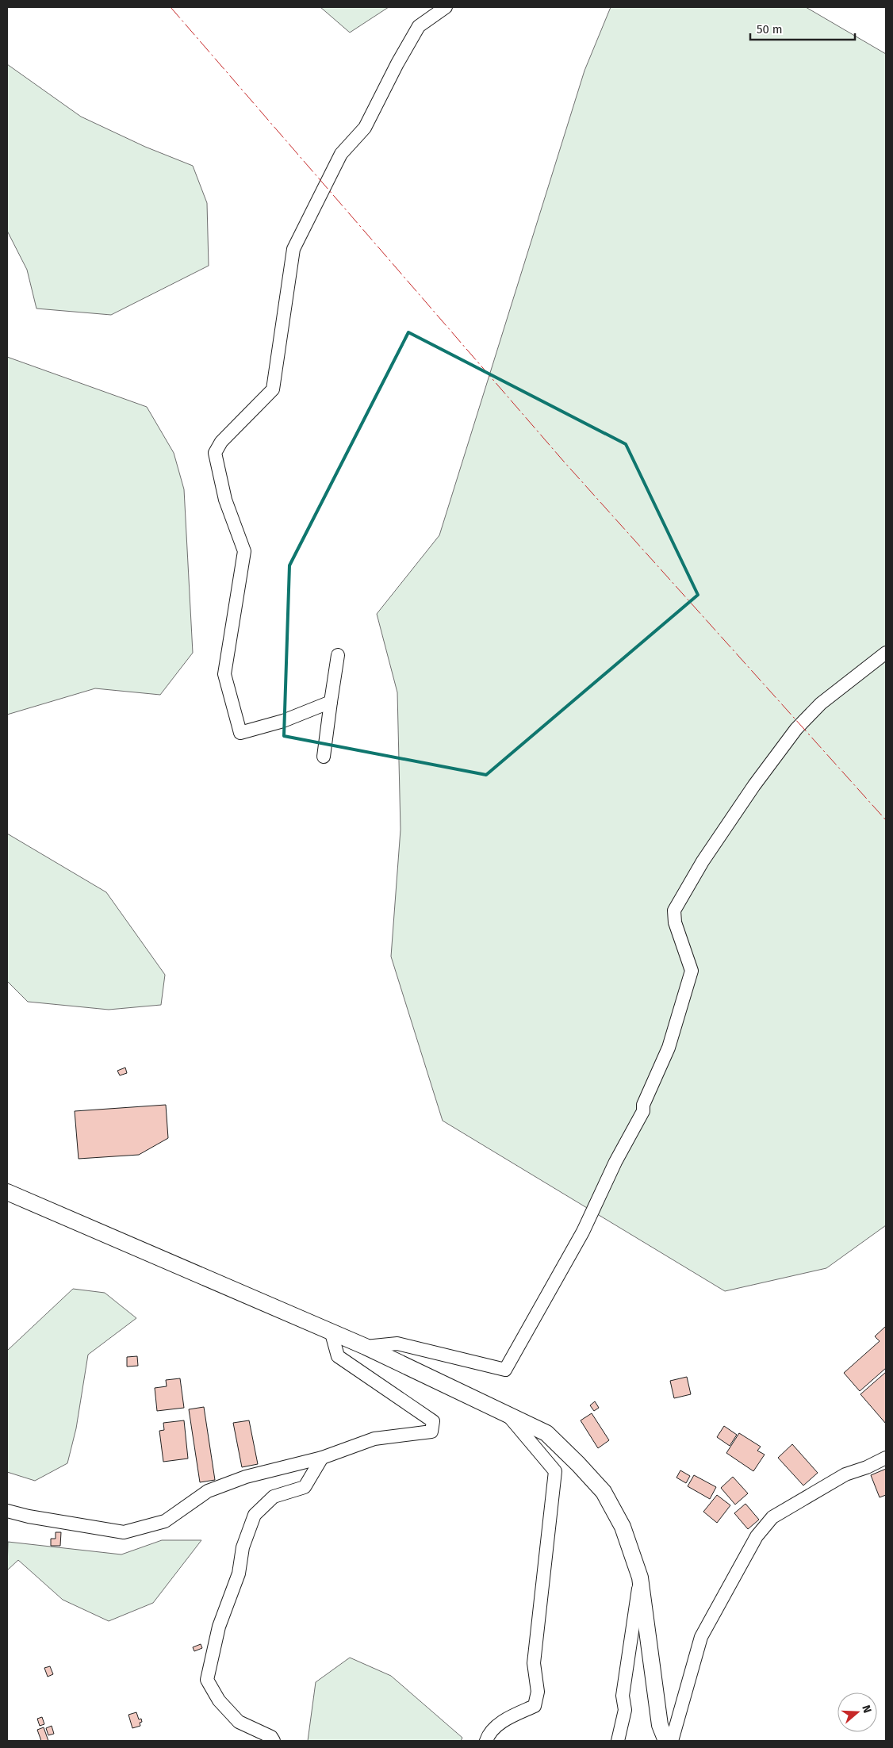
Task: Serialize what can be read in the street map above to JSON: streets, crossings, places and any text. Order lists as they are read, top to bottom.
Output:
{
  "scale_bar": "50 m",
  "north": "right"
}
